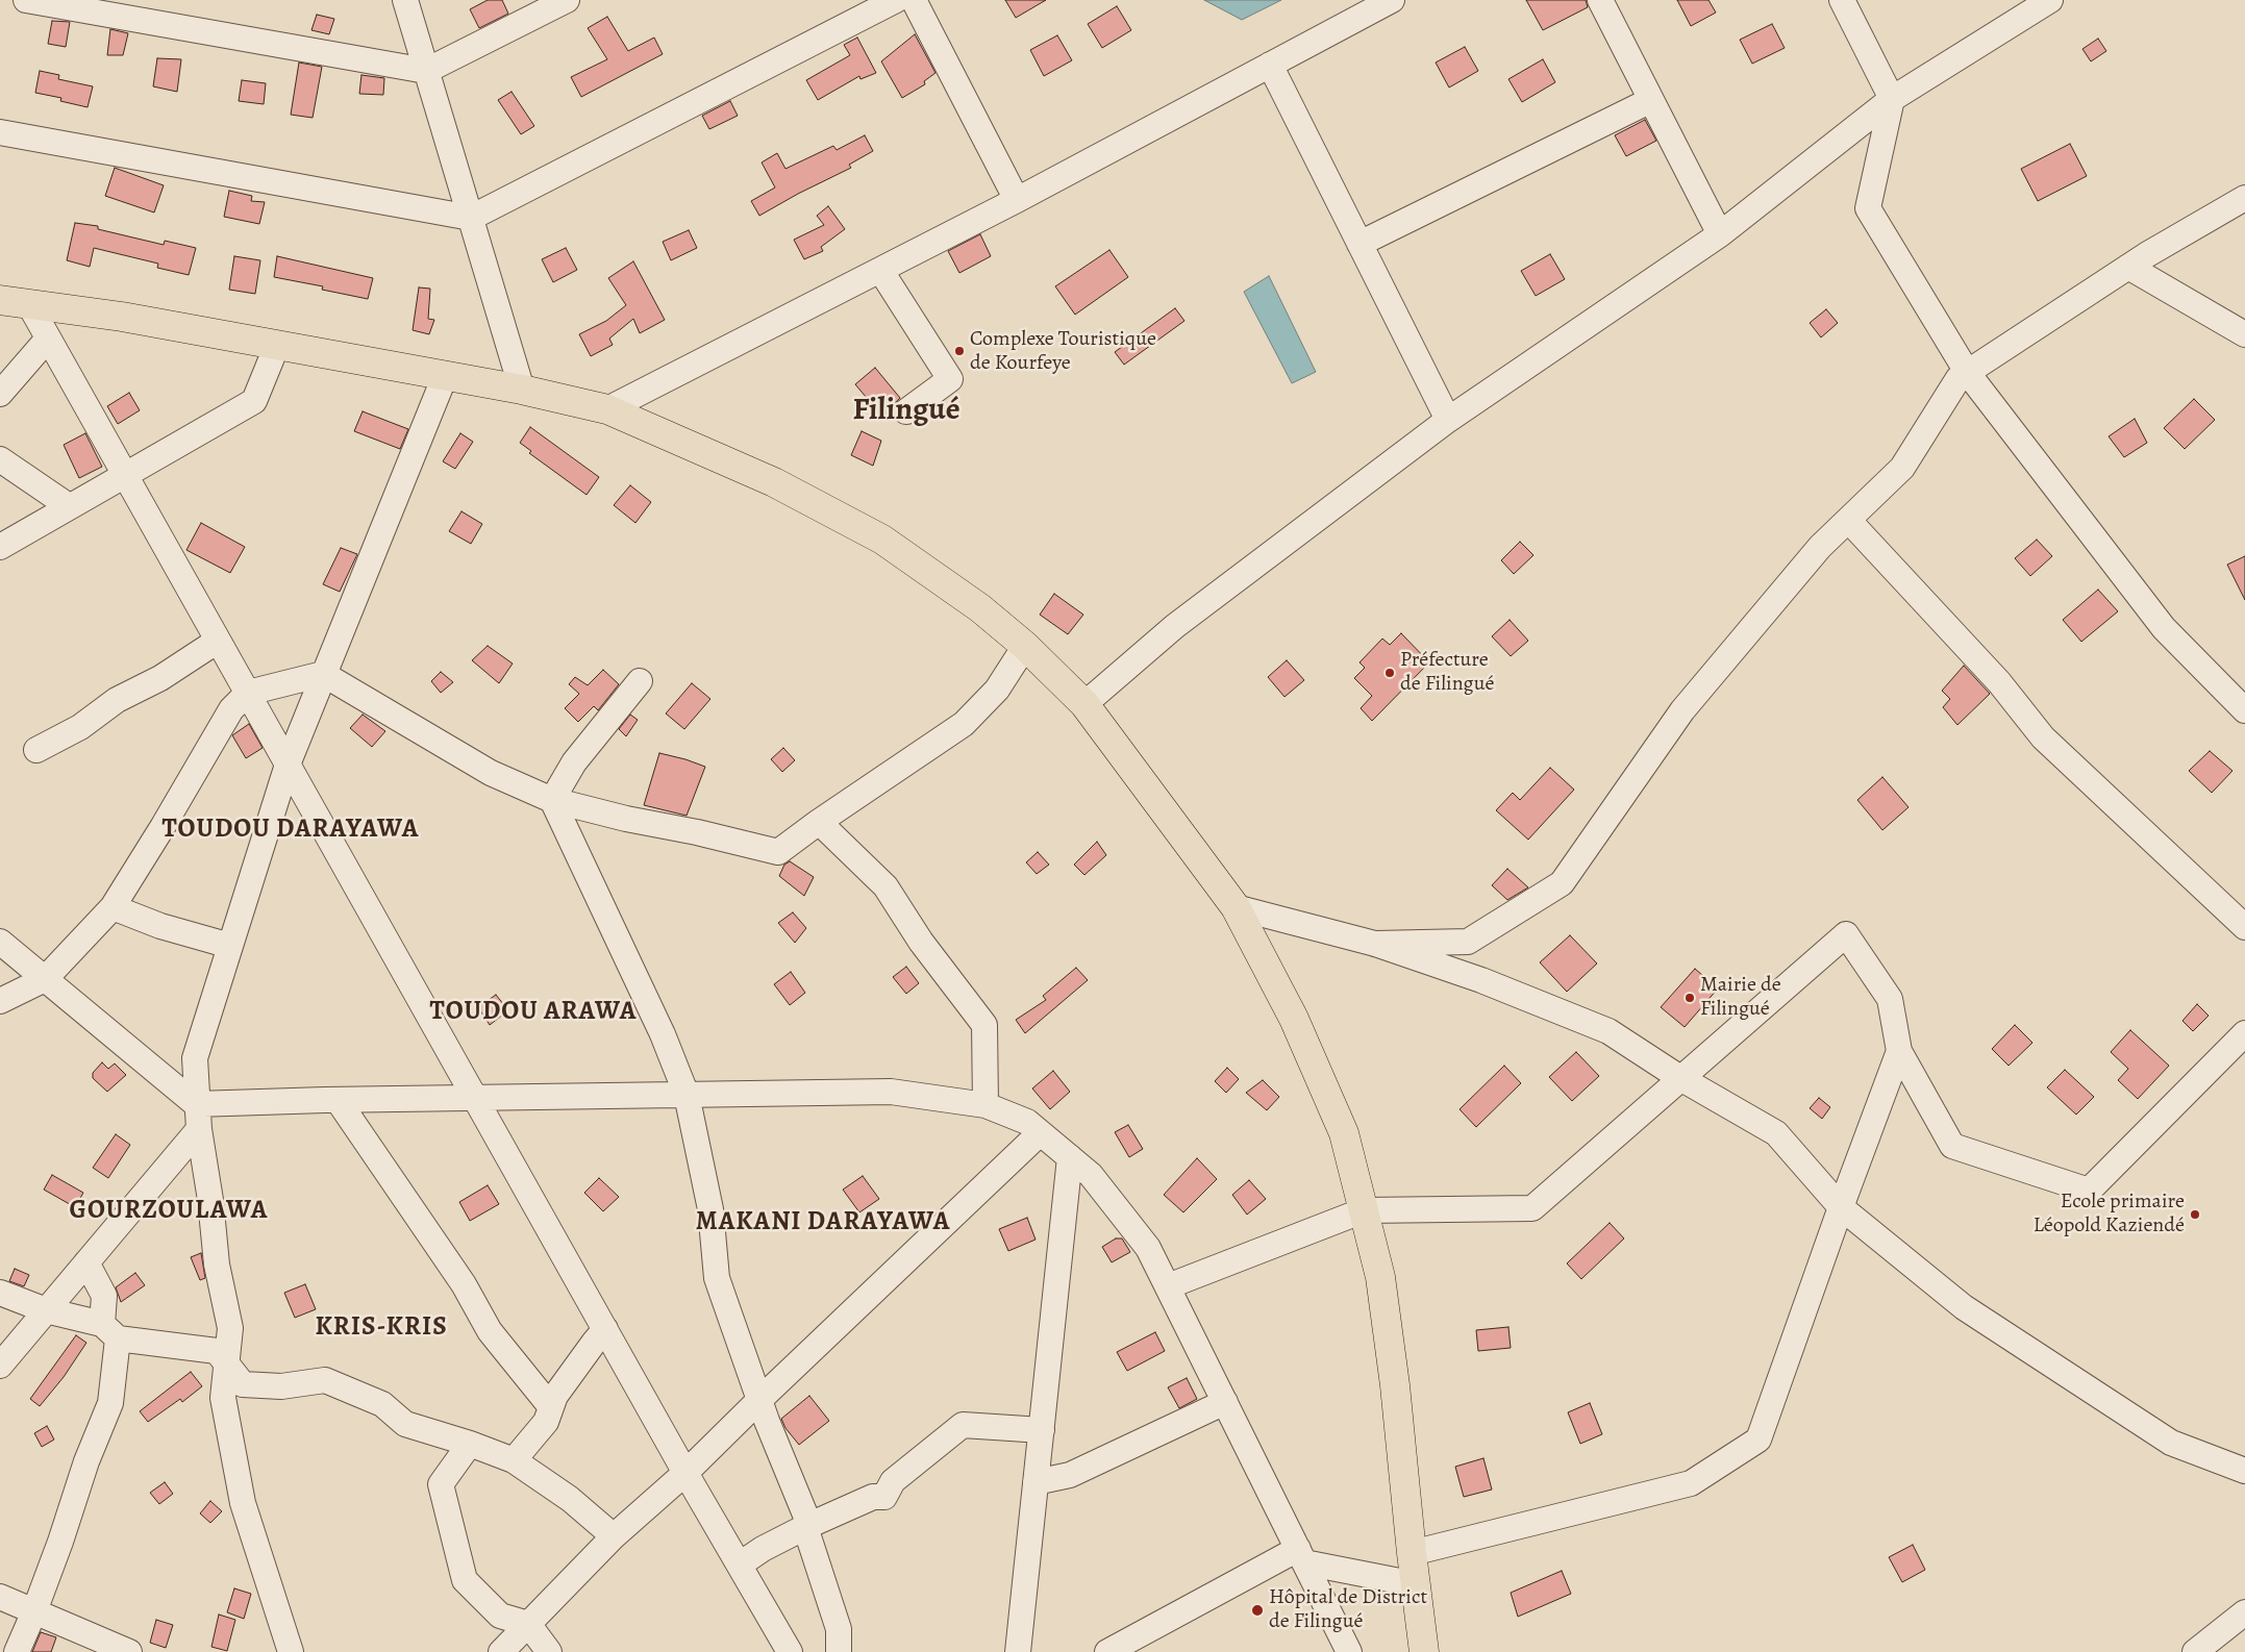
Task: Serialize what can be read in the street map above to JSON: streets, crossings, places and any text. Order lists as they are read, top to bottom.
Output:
{
  "districts": [
    "Filingué",
    "TOUDOU DARAYAWA",
    "TOUDOU ARAWA",
    "GOURZOULAWA",
    "MAKANI DARAYAWA",
    "KRIS-KRIS"
  ],
  "places": [
    "Complexe Touristique de Kourfeye",
    "Préfecture de Filingué",
    "Mairie de Filingué",
    "Ecole primaire Léopold Kaziendé",
    "Hôpital de District de Filingué"
  ]
}
